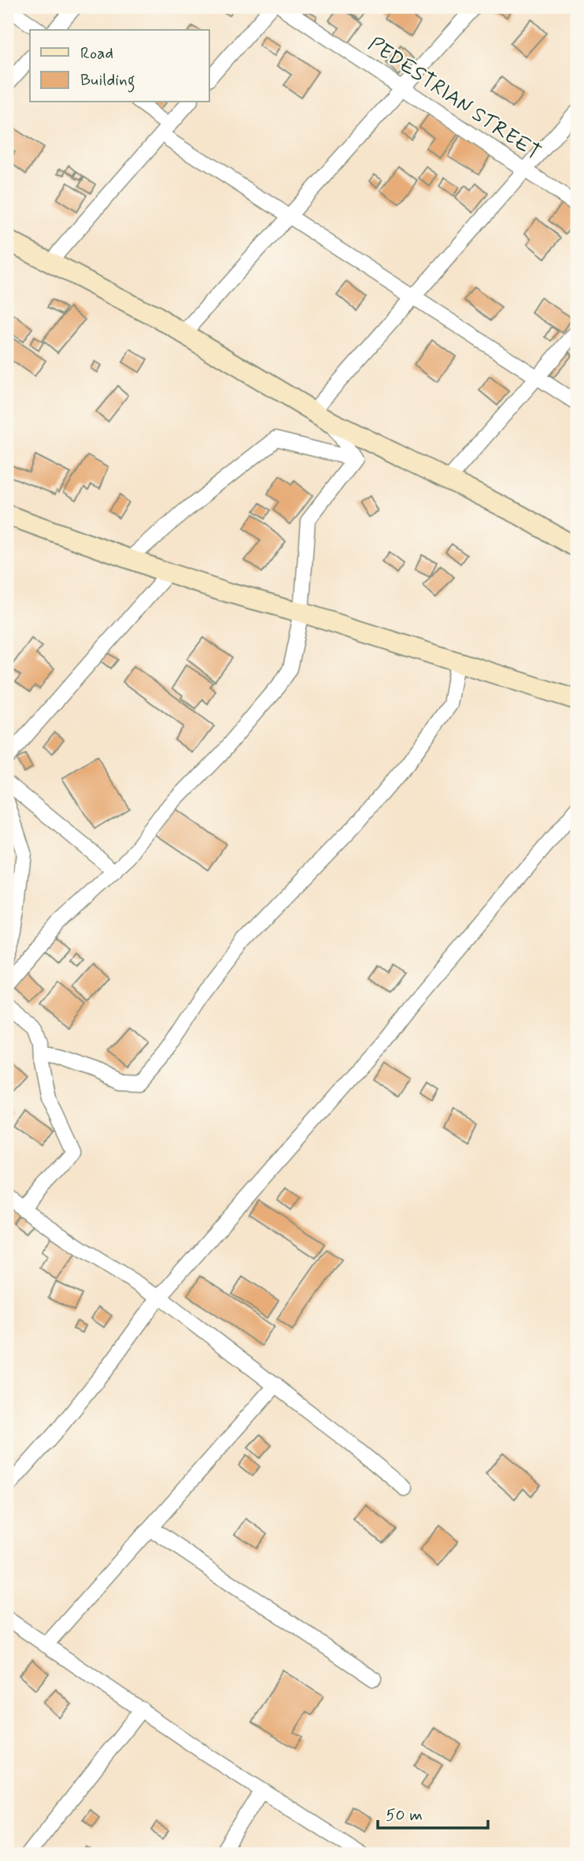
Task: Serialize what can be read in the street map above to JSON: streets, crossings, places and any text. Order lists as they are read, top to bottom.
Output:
{
  "streets": {
    "street": ["PEDESTRIAN STREET"]
  },
  "legend": ["Road", "Building"],
  "scale_bar": "50 m"
}
